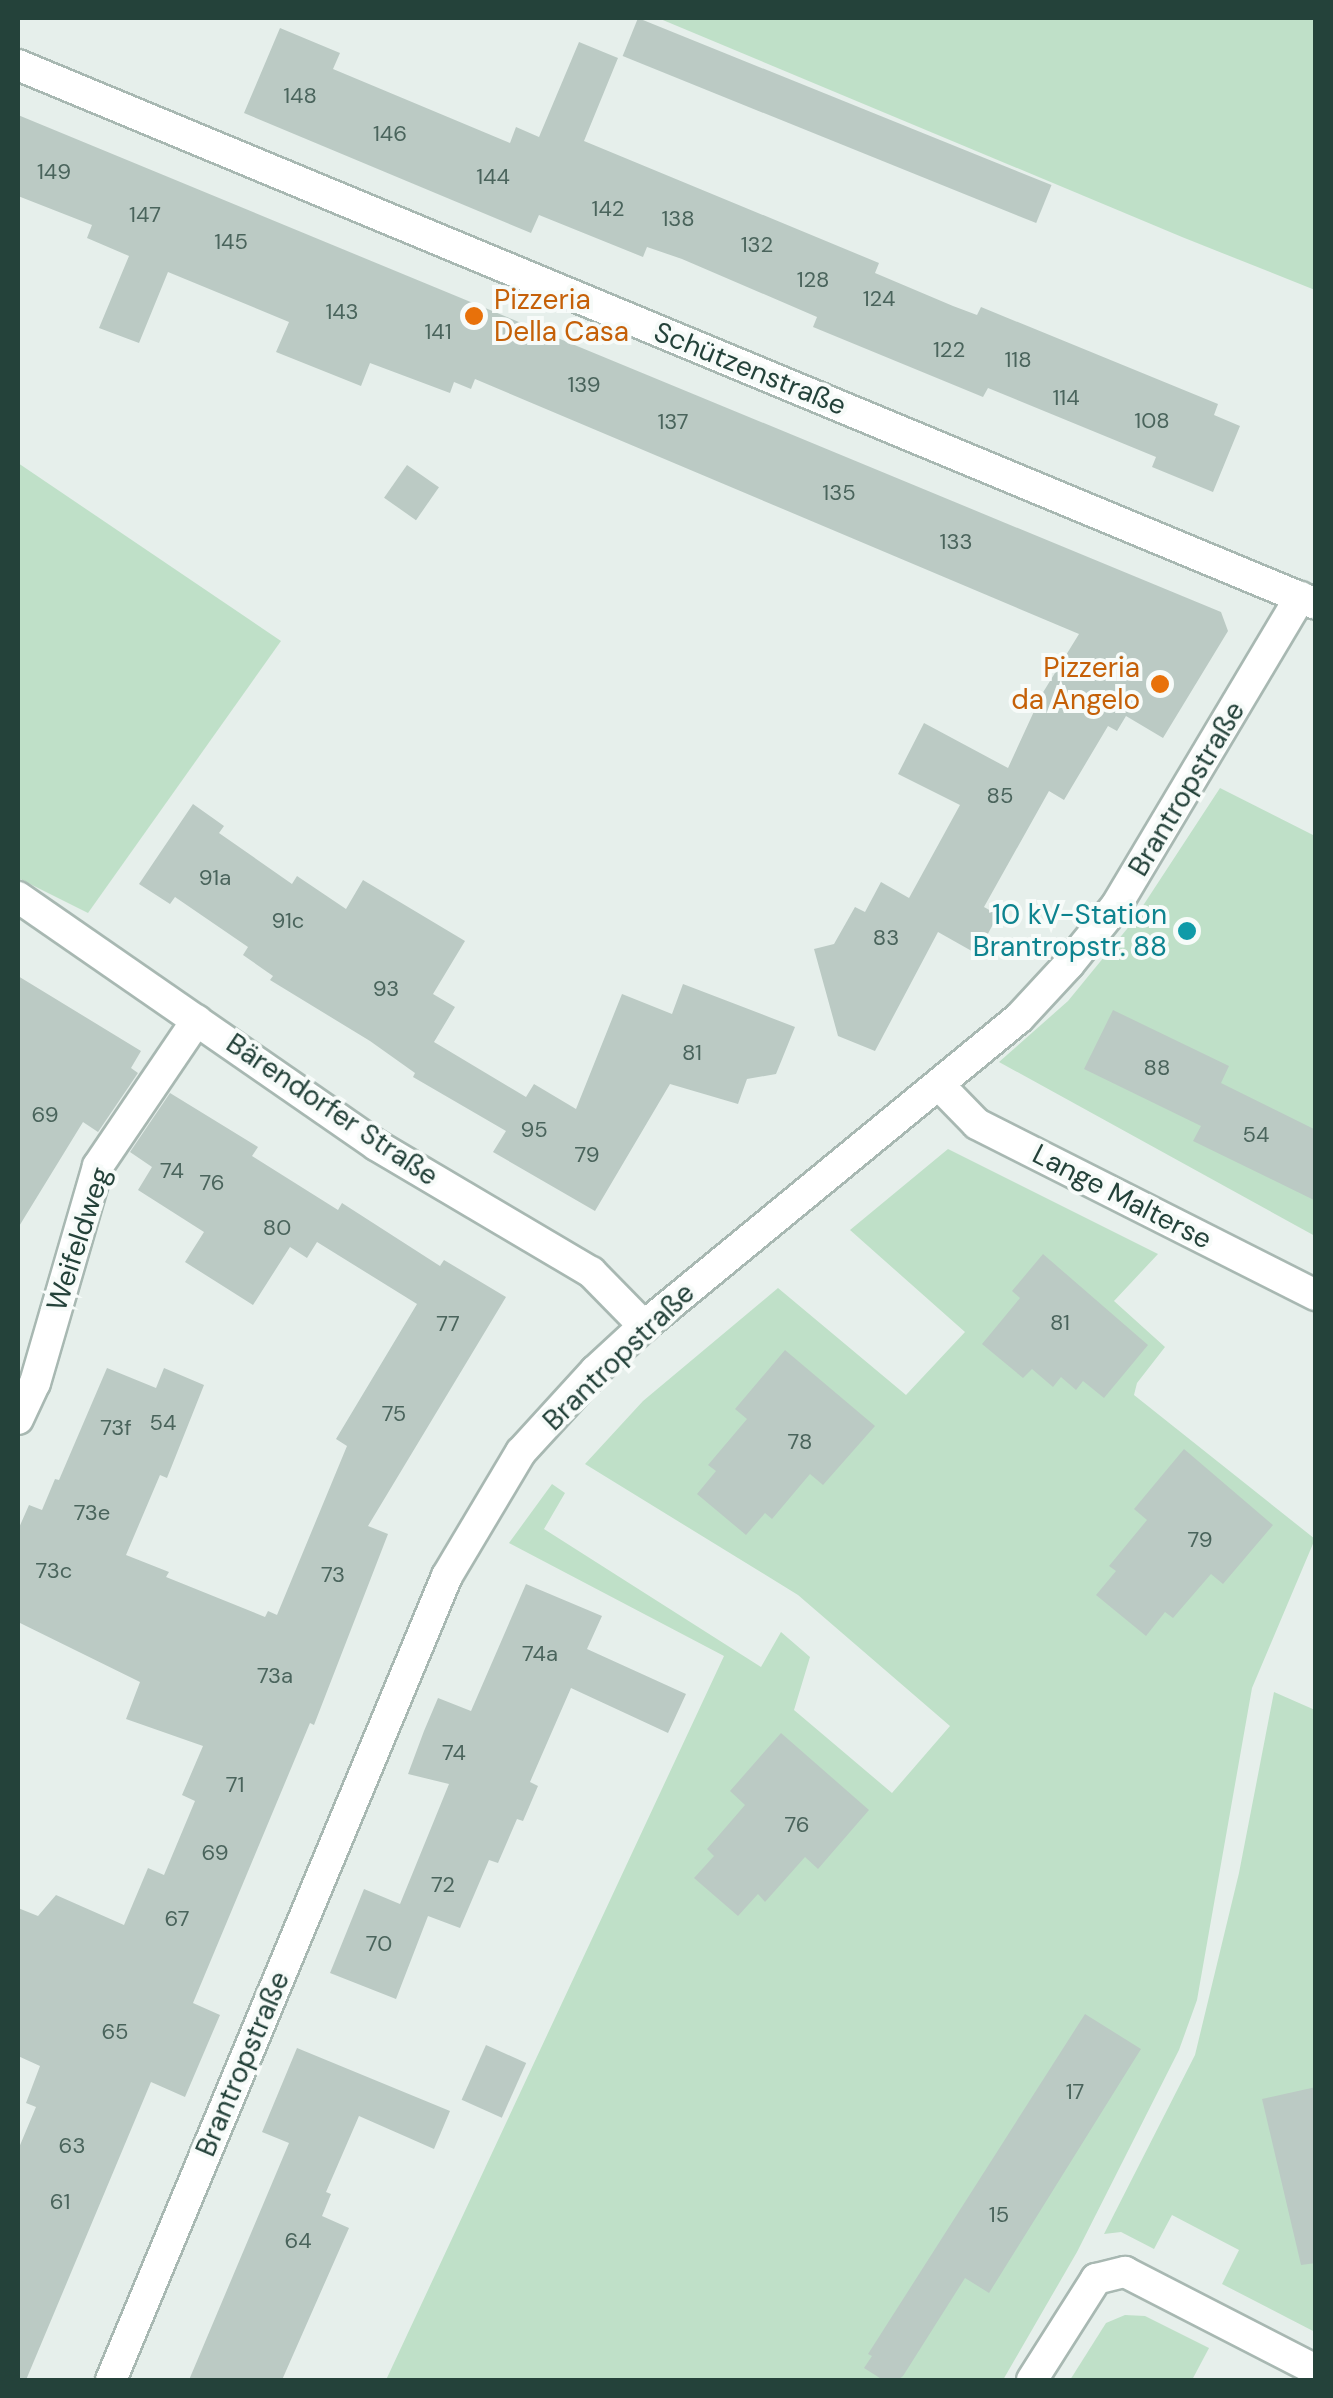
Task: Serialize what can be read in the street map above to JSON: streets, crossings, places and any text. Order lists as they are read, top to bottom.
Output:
{
  "streets": {
    "street": [
      "Schützenstraße",
      "Brantropstraße",
      "Bärendorfer Straße",
      "Lange Malterse",
      "Weifeldweg"
    ]
  },
  "crossings": [
    ["Schützenstraße", "Brantropstraße"],
    ["Brantropstraße", "Bärendorfer Straße"],
    ["Brantropstraße", "Lange Malterse"],
    ["Bärendorfer Straße", "Weifeldweg"]
  ],
  "places": ["Pizzeria Della Casa", "Pizzeria da Angelo", "10 kV-Station Brantropstr. 88"],
  "house_numbers": [
    "148",
    "146",
    "149",
    "144",
    "142",
    "147",
    "138",
    "145",
    "132",
    "128",
    "124",
    "143",
    "141",
    "122",
    "118",
    "139",
    "114",
    "108",
    "137",
    "135",
    "133",
    "85",
    "91a",
    "91c",
    "83",
    "93",
    "81",
    "88",
    "69",
    "95",
    "54",
    "79",
    "74",
    "76",
    "80",
    "81",
    "77",
    "75",
    "54",
    "73f",
    "78",
    "73e",
    "79",
    "73c",
    "73",
    "74a",
    "73a",
    "74",
    "71",
    "76",
    "69",
    "72",
    "67",
    "70",
    "65",
    "17",
    "63",
    "61",
    "15",
    "64"
  ]
}
